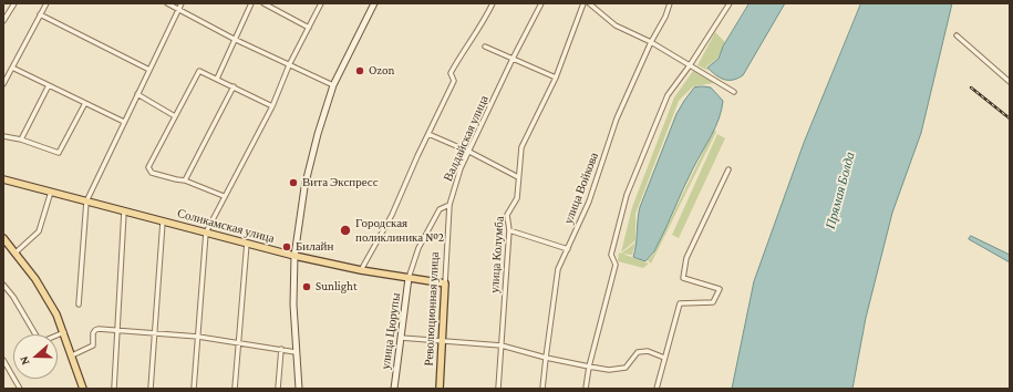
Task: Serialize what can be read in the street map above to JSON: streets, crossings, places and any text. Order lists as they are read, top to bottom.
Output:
{
  "streets": {
    "main road": ["Соликамская улица", "Революционная улица"],
    "street": [
      "Валдайская улица",
      "улица Войкова",
      "улица Колумба",
      "улица Цюрупы"
    ]
  },
  "crossings": [
    ["Валдайская улица", "Революционная улица"],
    ["Соликамская улица", "Революционная улица"],
    ["Соликамская улица", "улица Цюрупы"]
  ],
  "water": ["Прямая Болда"],
  "places": [
    "Ozon",
    "Вита Экспресс",
    "Городская поликлиника №2",
    "Билайн",
    "Sunlight"
  ],
  "north": "left"
}
